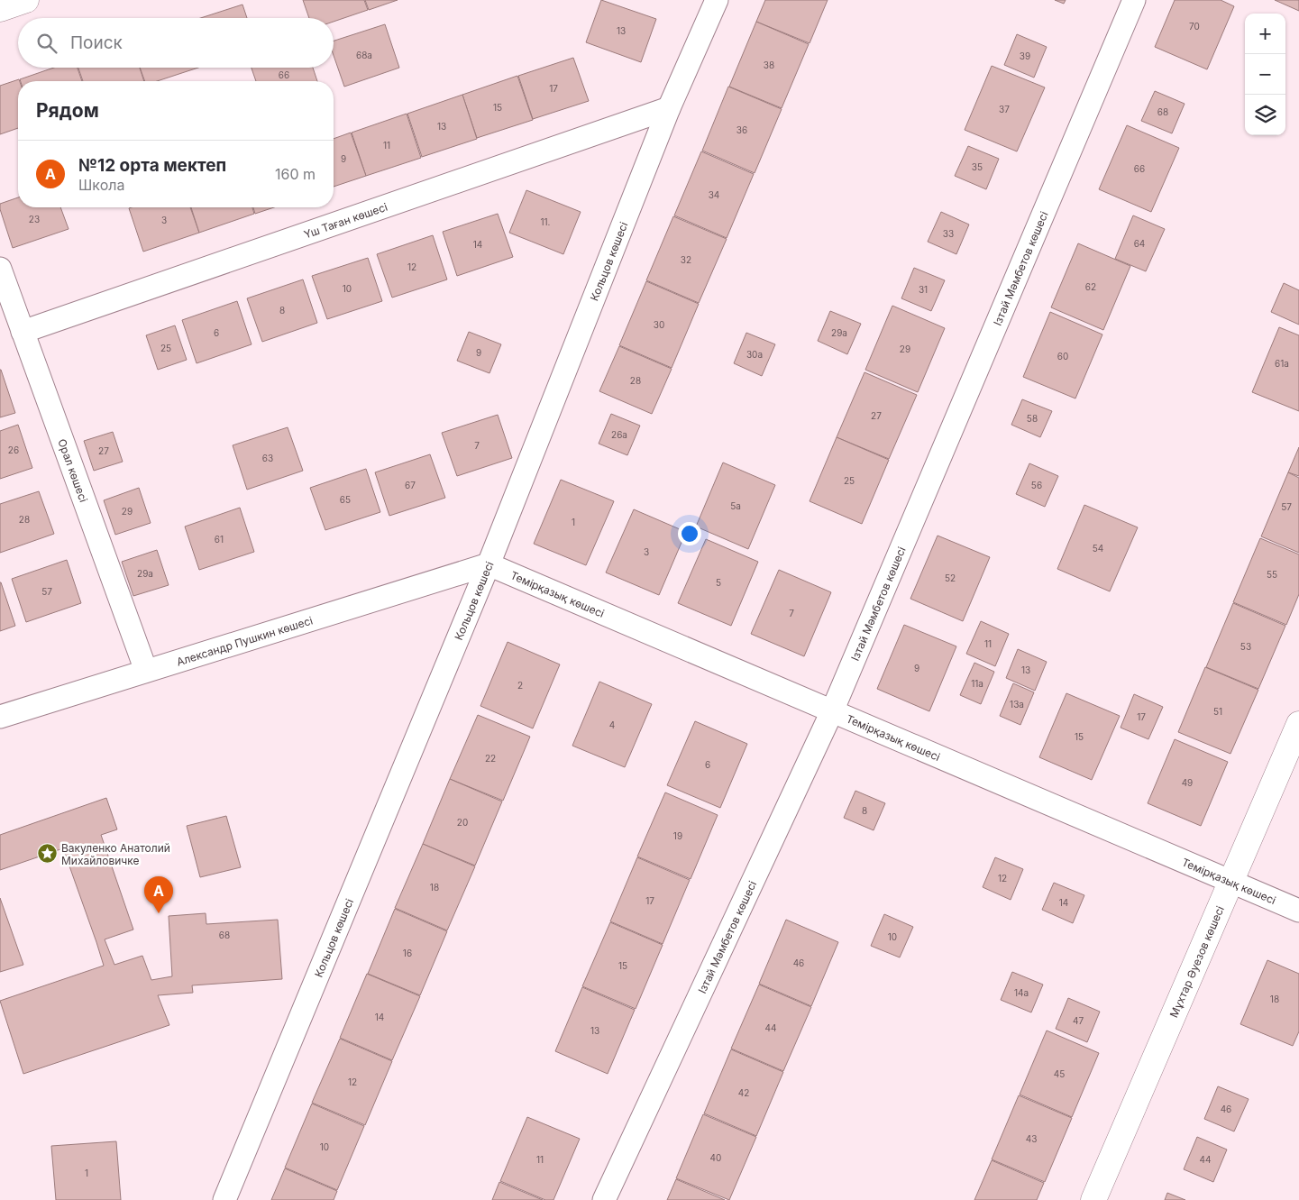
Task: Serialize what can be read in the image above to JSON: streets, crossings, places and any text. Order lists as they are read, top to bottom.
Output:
{
  "streets": {
    "street": [
      "Үш Таған көшесі",
      "Кольцов көшесі",
      "Ізтай Мәмбетов көшесі",
      "Орал көшесі",
      "Темірқазық көшесі",
      "Александр Пушкин көшесі",
      "Мұхтар Әуезов көшесі"
    ]
  },
  "crossings": [
    ["Үш Таған көшесі", "Кольцов көшесі"],
    ["Үш Таған көшесі", "Орал көшесі"],
    ["Кольцов көшесі", "Темірқазық көшесі"],
    ["Кольцов көшесі", "Александр Пушкин көшесі"],
    ["Ізтай Мәмбетов көшесі", "Темірқазық көшесі"],
    ["Орал көшесі", "Александр Пушкин көшесі"],
    ["Темірқазық көшесі", "Александр Пушкин көшесі"],
    ["Темірқазық көшесі", "Мұхтар Әуезов көшесі"]
  ],
  "places": {
    "place": ["Вакуленко Анатолий Михайловичке"]
  },
  "house_numbers": [
    "70",
    "13",
    "68а",
    "39",
    "38",
    "66",
    "17",
    "15",
    "37",
    "68",
    "13",
    "36",
    "11",
    "9",
    "35",
    "66",
    "34",
    "23",
    "3",
    "11.",
    "33",
    "64",
    "14",
    "32",
    "12",
    "62",
    "10",
    "31",
    "8",
    "30",
    "6",
    "29а",
    "25",
    "29",
    "9",
    "30а",
    "60",
    "61а",
    "28",
    "27",
    "58",
    "26а",
    "7",
    "26",
    "27",
    "63",
    "25",
    "67",
    "56",
    "65",
    "5а",
    "57",
    "29",
    "28",
    "1",
    "61",
    "54",
    "3",
    "29а",
    "55",
    "52",
    "5",
    "57",
    "7",
    "11",
    "53",
    "9",
    "13",
    "11а",
    "2",
    "13а",
    "51",
    "17",
    "4",
    "15",
    "22",
    "6",
    "49",
    "8",
    "20",
    "19",
    "12",
    "18",
    "17",
    "14",
    "68",
    "10",
    "16",
    "46",
    "15",
    "14а",
    "18",
    "14",
    "47",
    "44",
    "13",
    "45",
    "12",
    "42",
    "46",
    "43",
    "10",
    "40",
    "11",
    "44",
    "1"
  ],
  "page": {
    "map_buttons": ["+", "−"],
    "search": "Поиск",
    "heading": "Рядом",
    "list": [
      {
        "mark": "A",
        "name": "№12 орта мектеп",
        "note": "Школа",
        "value": "160 m"
      }
    ],
    "pins": "A"
  }
}
